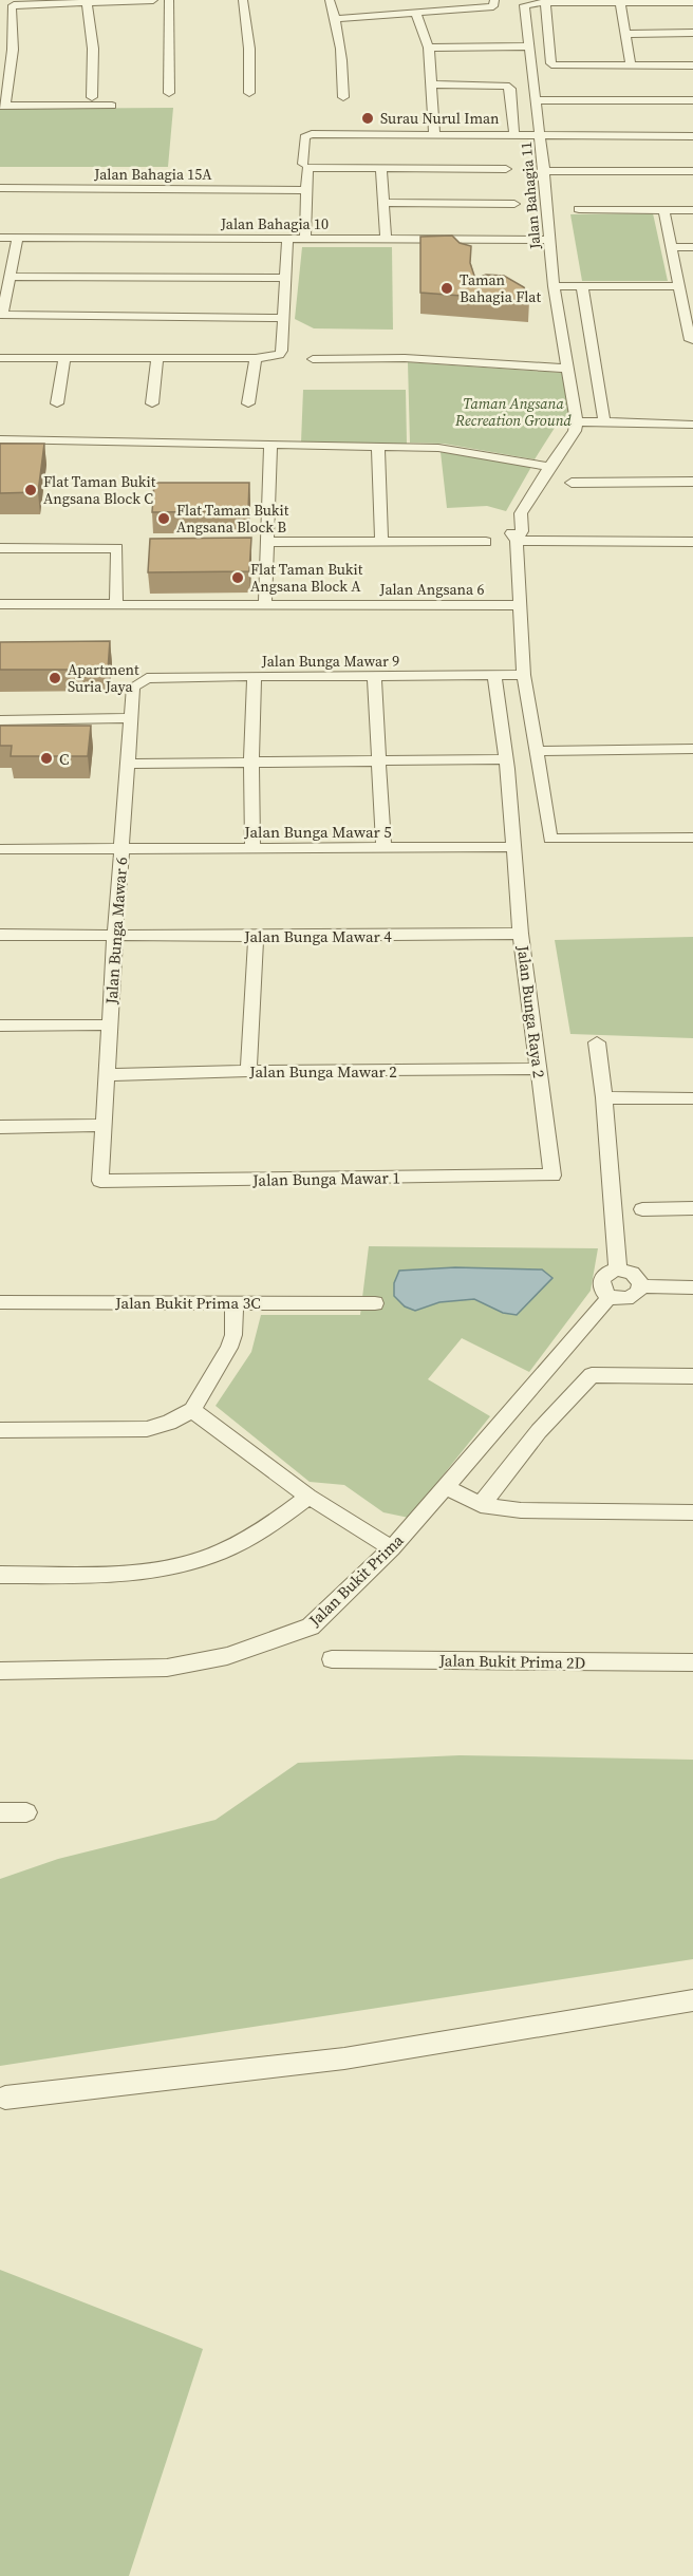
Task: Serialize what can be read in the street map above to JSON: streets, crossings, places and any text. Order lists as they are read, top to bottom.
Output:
{
  "streets": {
    "street": [
      "Jalan Bahagia 15A",
      "Jalan Bahagia 11",
      "Jalan Bahagia 10",
      "Jalan Angsana 6",
      "Jalan Bunga Mawar 9",
      "Jalan Bunga Mawar 5",
      "Jalan Bunga Mawar 6",
      "Jalan Bunga Mawar 4",
      "Jalan Bunga Raya 2",
      "Jalan Bunga Mawar 2",
      "Jalan Bunga Mawar 1",
      "Jalan Bukit Prima 3C",
      "Jalan Bukit Prima",
      "Jalan Bukit Prima 2D"
    ]
  },
  "crossings": [
    ["Jalan Bahagia 11", "Jalan Bahagia 10"],
    ["Jalan Bunga Mawar 9", "Jalan Bunga Mawar 6"],
    ["Jalan Bunga Mawar 9", "Jalan Bunga Raya 2"],
    ["Jalan Bunga Mawar 5", "Jalan Bunga Mawar 6"],
    ["Jalan Bunga Mawar 5", "Jalan Bunga Raya 2"],
    ["Jalan Bunga Mawar 6", "Jalan Bunga Mawar 4"],
    ["Jalan Bunga Mawar 6", "Jalan Bunga Mawar 2"],
    ["Jalan Bunga Mawar 6", "Jalan Bunga Mawar 1"],
    ["Jalan Bunga Mawar 4", "Jalan Bunga Raya 2"],
    ["Jalan Bunga Raya 2", "Jalan Bunga Mawar 2"],
    ["Jalan Bunga Raya 2", "Jalan Bunga Mawar 1"]
  ],
  "parks": ["Taman Angsana Recreation Ground"],
  "places": [
    "Surau Nurul Iman",
    "Taman Bahagia Flat",
    "Flat Taman Bukit Angsana Block C",
    "Flat Taman Bukit Angsana Block B",
    "Flat Taman Bukit Angsana Block A",
    "Apartment Suria Jaya",
    "C"
  ]
}
